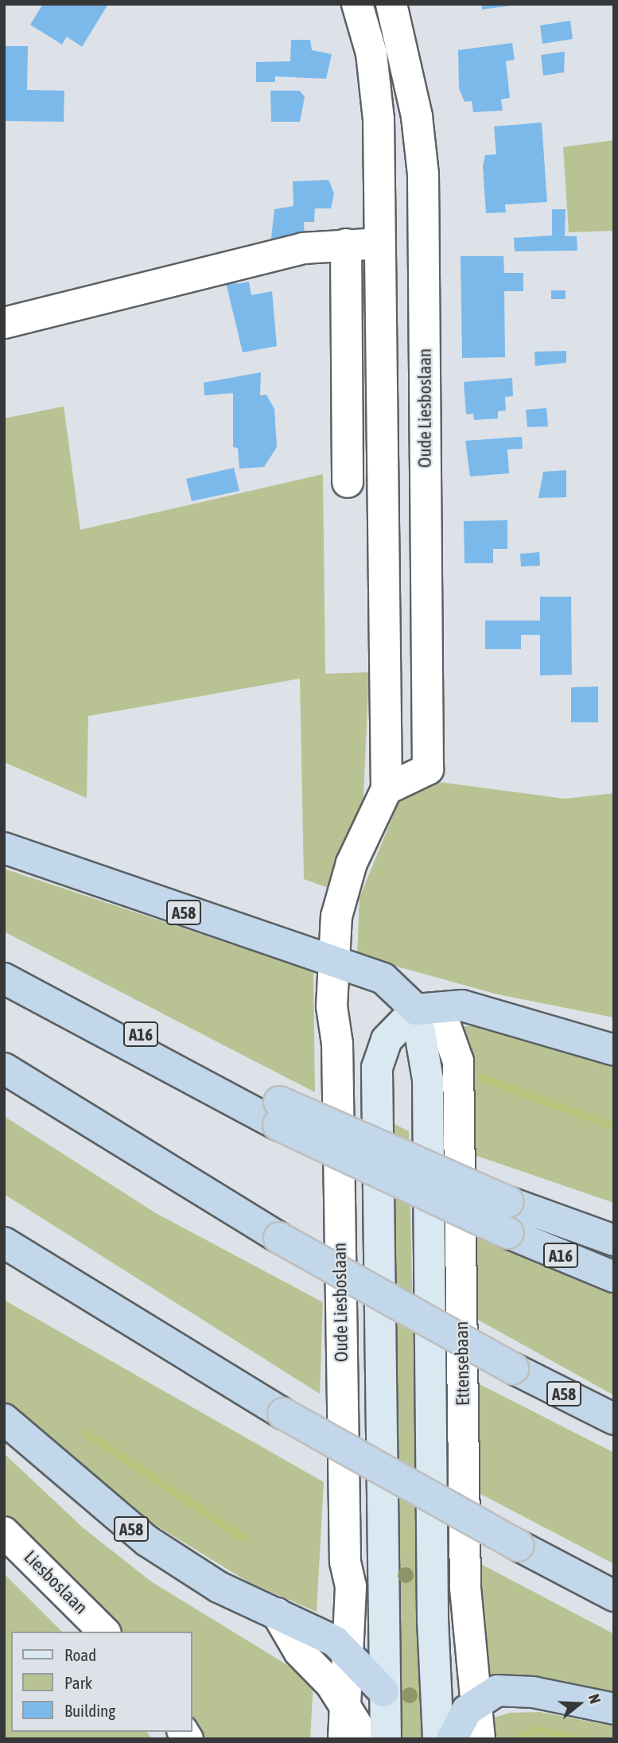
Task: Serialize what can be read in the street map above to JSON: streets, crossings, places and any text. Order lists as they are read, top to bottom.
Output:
{
  "streets": {
    "highway": ["A58", "A16"],
    "main road": ["Ettensebaan"],
    "street": ["Oude Liesboslaan", "Liesboslaan"]
  },
  "crossings": [
    ["Oude Liesboslaan", "A58"]
  ],
  "legend": ["Road", "Park", "Building"],
  "north": "right"
}
